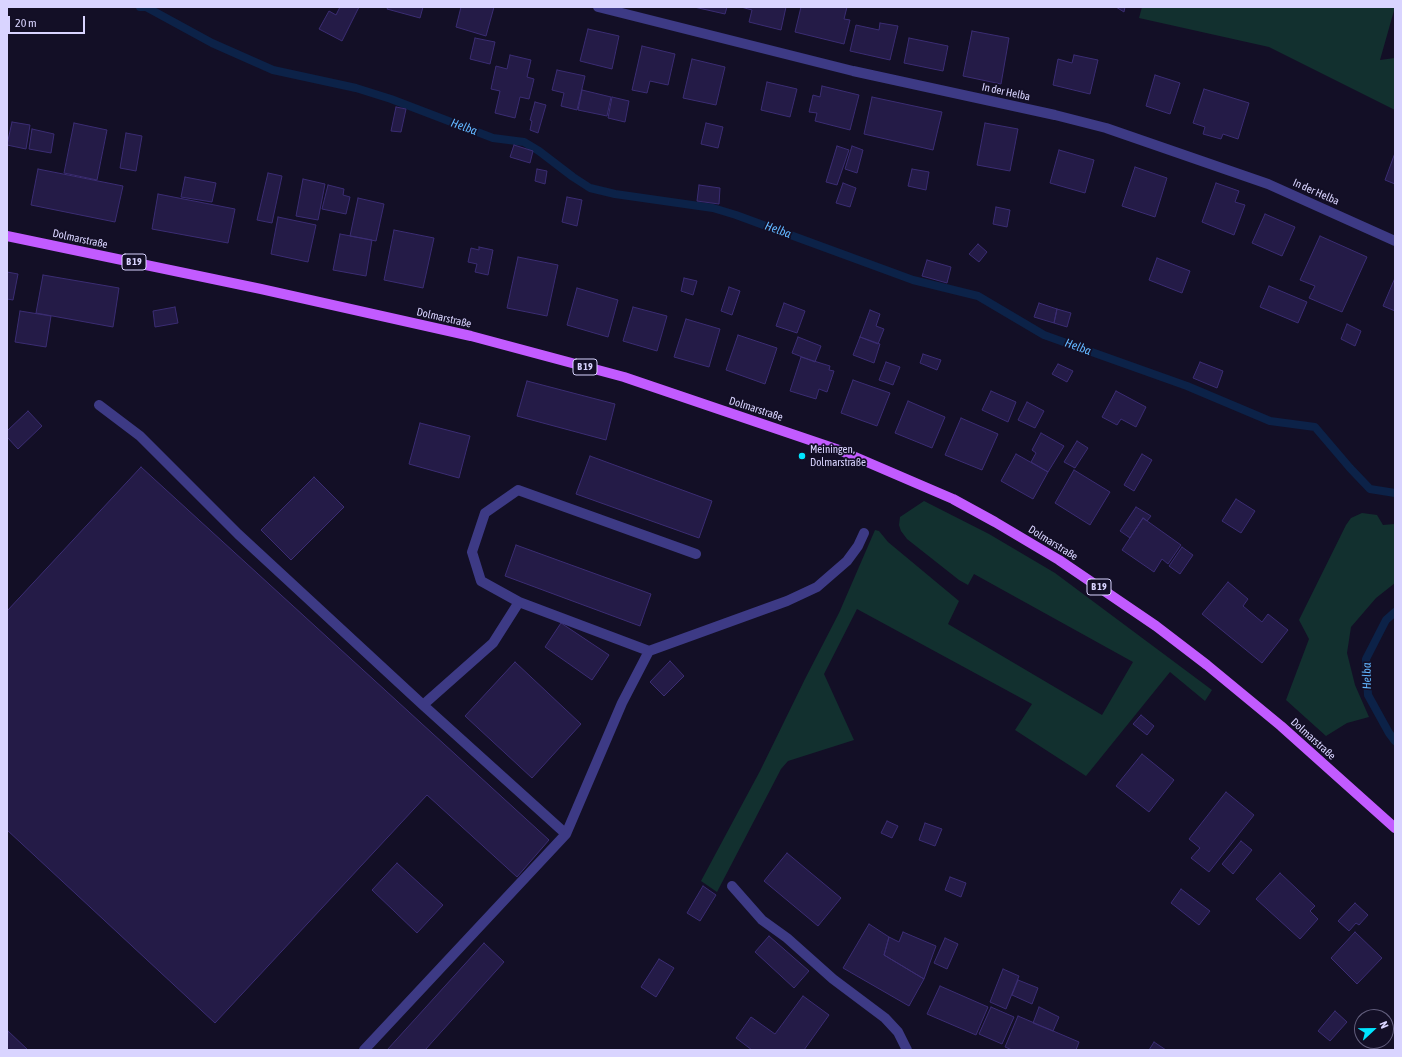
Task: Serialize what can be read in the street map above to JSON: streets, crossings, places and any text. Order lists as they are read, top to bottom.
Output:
{
  "streets": {
    "main road": ["Dolmarstraße", "B 19"],
    "street": ["In der Helba"]
  },
  "water": ["Helba"],
  "places": ["Meiningen, Dolmarstraße"],
  "scale_bar": "20 m",
  "north": "right"
}
